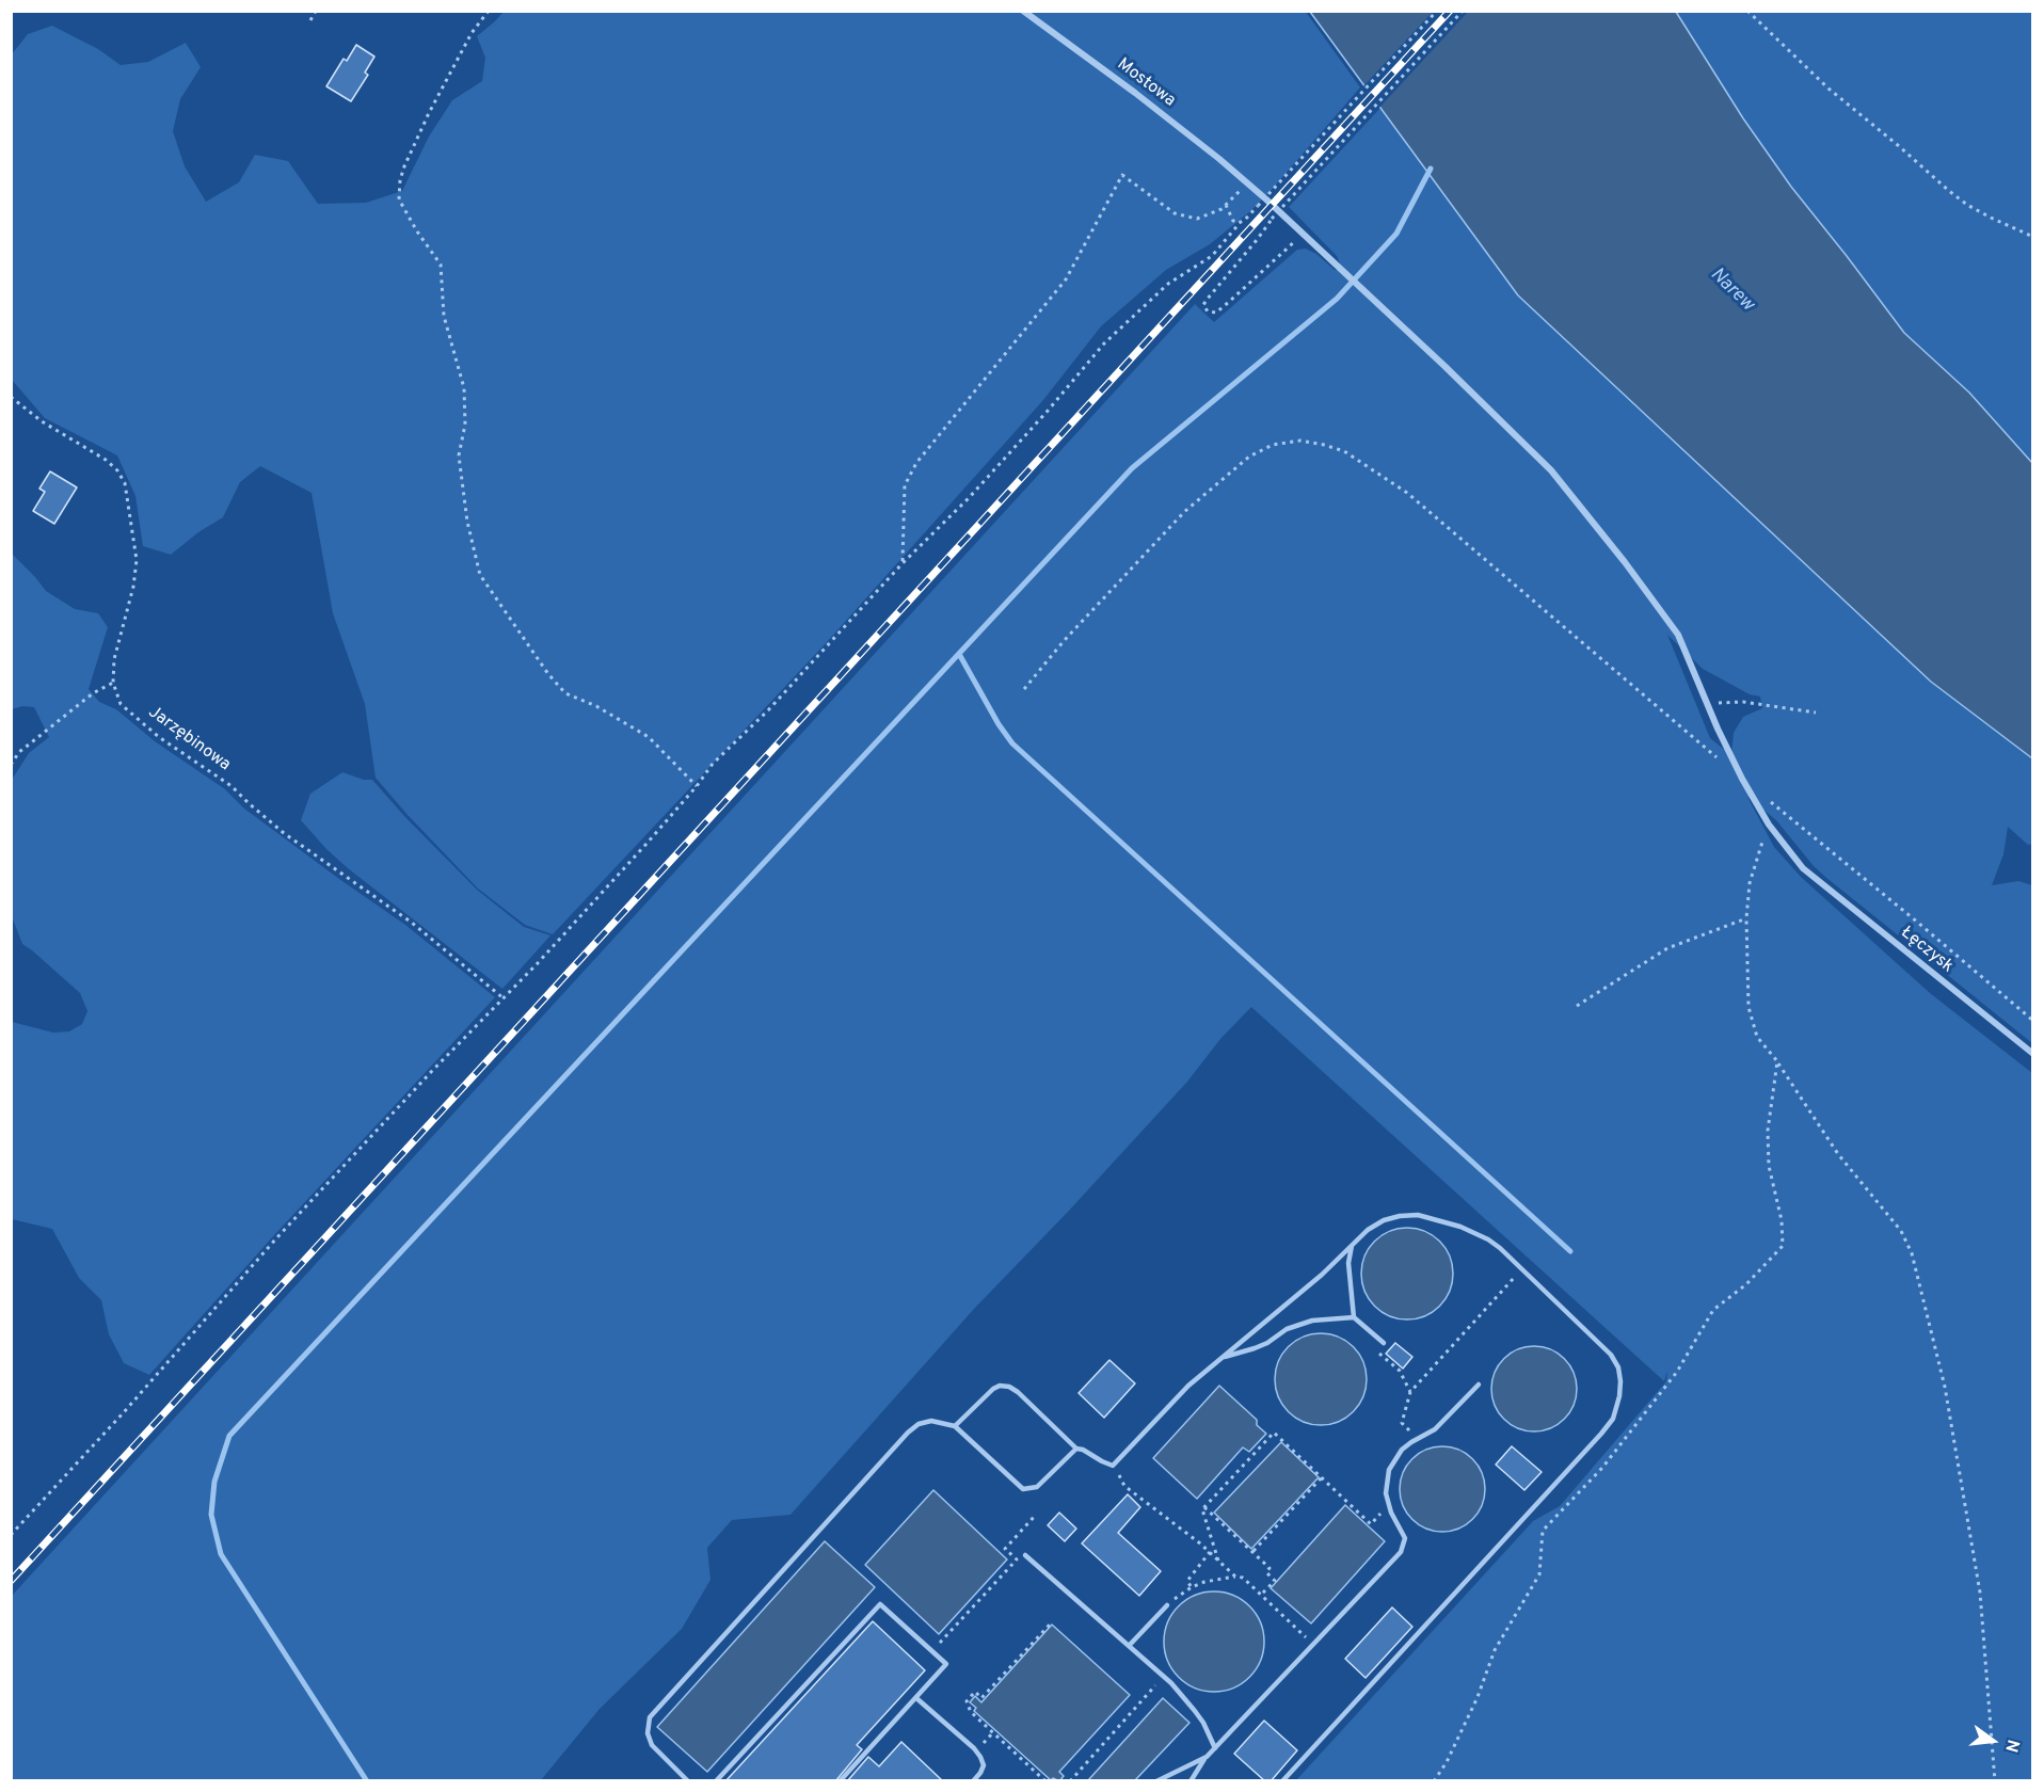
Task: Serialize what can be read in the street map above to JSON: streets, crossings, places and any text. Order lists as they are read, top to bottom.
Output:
{
  "streets": {
    "street": ["Mostowa", "Łęczysk"],
    "path": ["Jarzębinowa"]
  },
  "crossings": [
    ["Mostowa", "Łęczysk"]
  ],
  "water": ["Narew"],
  "north": "right"
}
